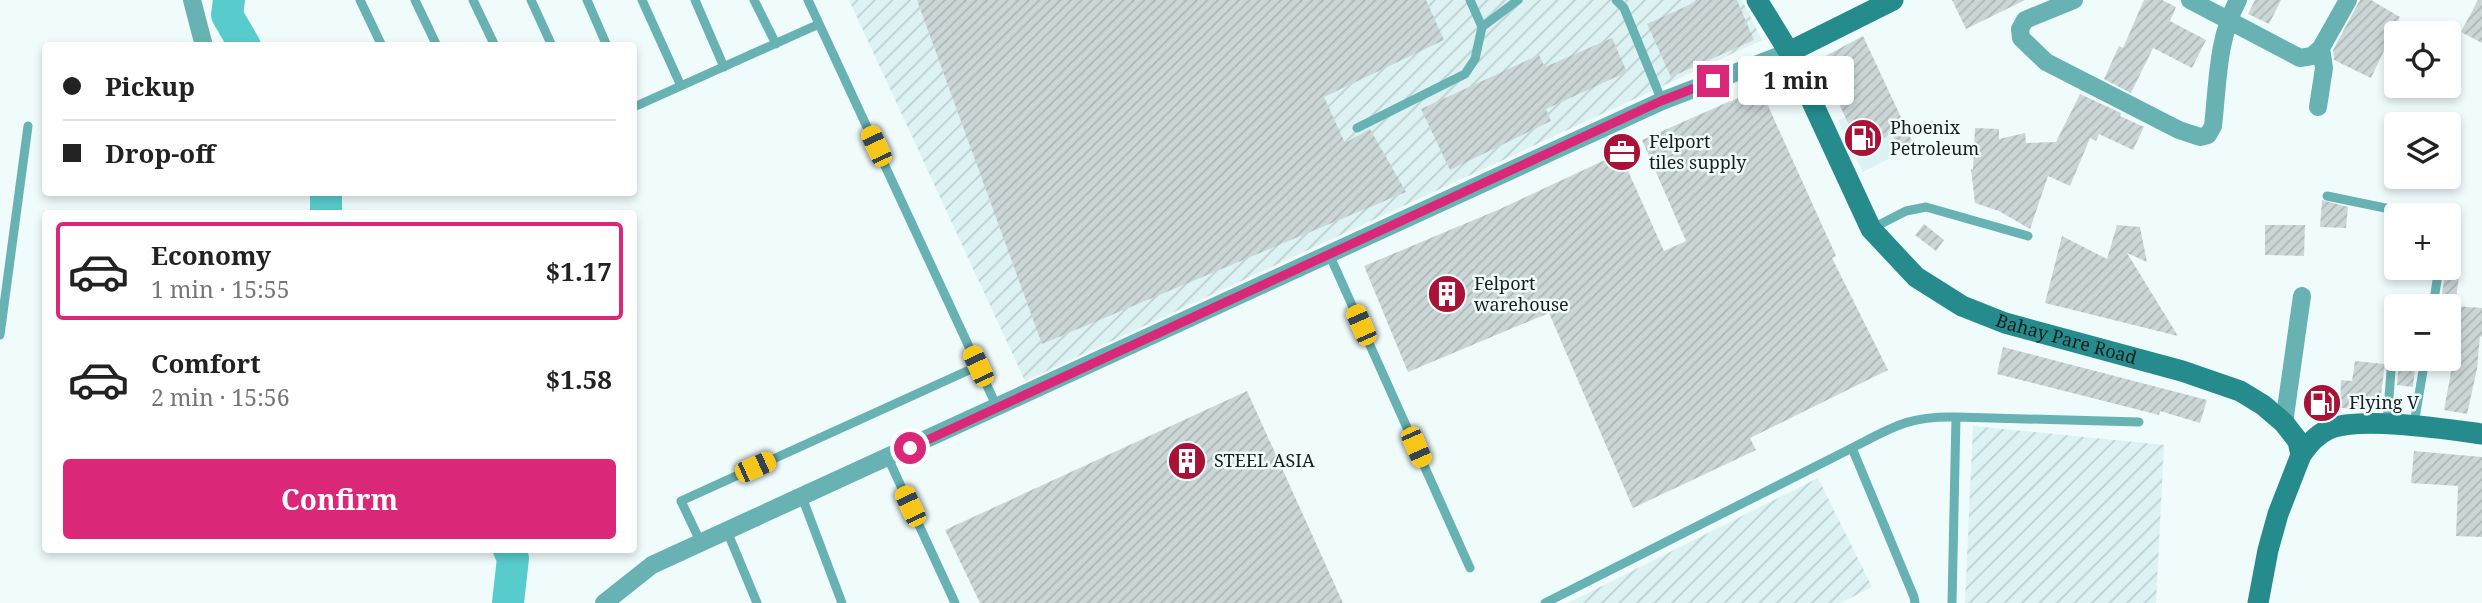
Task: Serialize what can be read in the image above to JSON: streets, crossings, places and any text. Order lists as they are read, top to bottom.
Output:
{
  "streets": {
    "street": ["Bahay Pare Road"]
  },
  "places": {
    "fuel station": ["Phoenix Petroleum", "Flying V"],
    "office": ["Felport tiles supply"],
    "building": ["Felport warehouse", "STEEL ASIA"]
  },
  "page": {
    "map_buttons": ["+", "−"],
    "banner": ["Pickup", "Drop-off"],
    "bubble": "1 min",
    "list": [
      {
        "name": "Economy",
        "note": "1 min · 15:55",
        "value": "$1.17"
      },
      {
        "name": "Comfort",
        "note": "2 min · 15:56",
        "value": "$1.58"
      }
    ],
    "buttons": "Confirm"
  }
}
